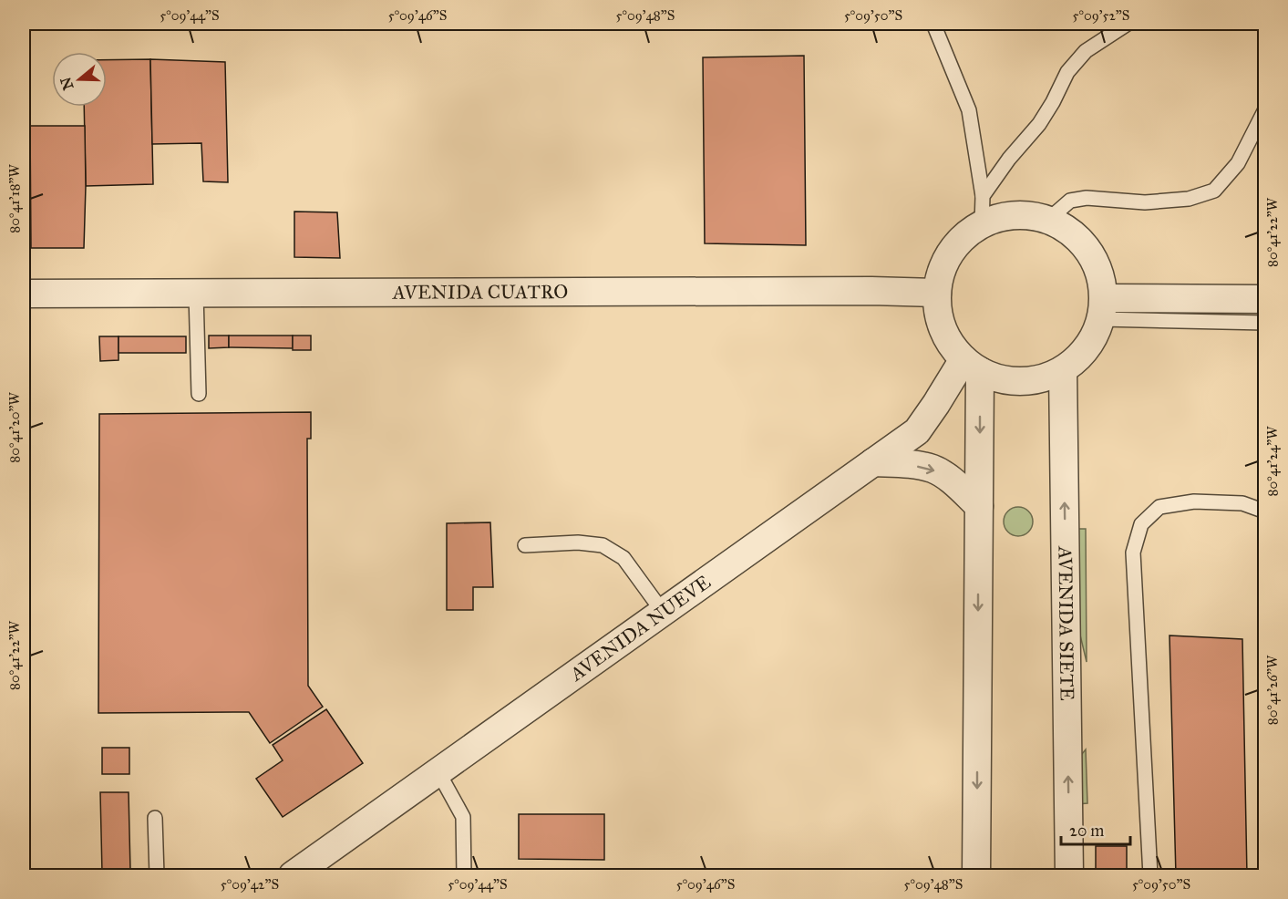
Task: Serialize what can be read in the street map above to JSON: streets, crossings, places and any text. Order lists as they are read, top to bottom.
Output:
{
  "streets": {
    "street": ["AVENIDA CUATRO", "AVENIDA SIETE", "AVENIDA NUEVE"]
  },
  "crossings": [
    ["AVENIDA CUATRO", "AVENIDA SIETE"],
    ["AVENIDA CUATRO", "AVENIDA NUEVE"],
    ["AVENIDA SIETE", "AVENIDA NUEVE"]
  ],
  "scale_bar": "20 m",
  "north": "left",
  "coordinates": [
    "5°09'44\"S",
    "5°09'46\"S",
    "5°09'48\"S",
    "5°09'50\"S",
    "5°09'52\"S",
    "80°41'18\"W",
    "80°41'22\"W",
    "80°41'20\"W",
    "80°41'24\"W",
    "80°41'26\"W",
    "5°09'42\"S"
  ]
}
